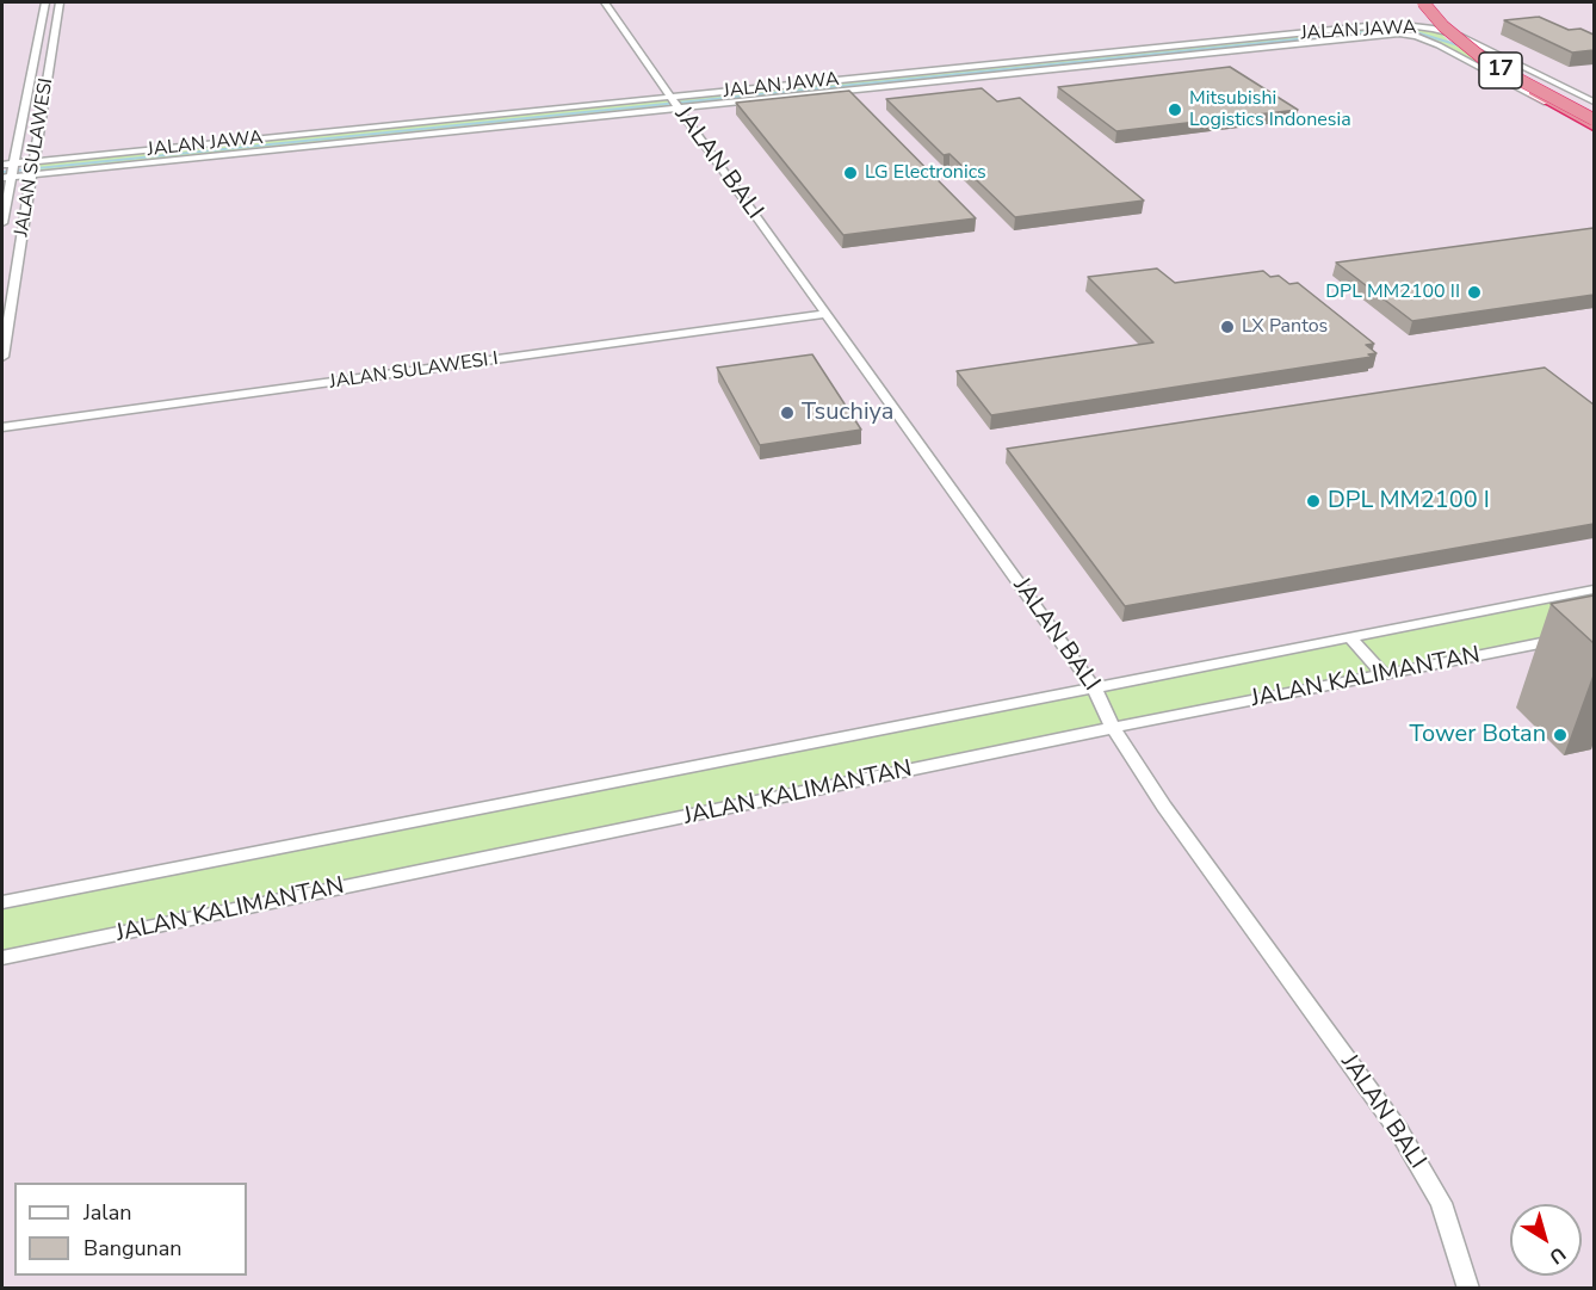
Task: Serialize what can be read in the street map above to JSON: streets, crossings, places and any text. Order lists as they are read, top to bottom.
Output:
{
  "streets": {
    "highway": ["17"],
    "street": [
      "JALAN JAWA",
      "JALAN SULAWESI",
      "JALAN BALI",
      "JALAN SULAWESI I",
      "JALAN KALIMANTAN"
    ]
  },
  "crossings": [
    ["JALAN JAWA", "JALAN SULAWESI"],
    ["JALAN JAWA", "JALAN BALI"],
    ["JALAN BALI", "JALAN SULAWESI I"],
    ["JALAN BALI", "JALAN KALIMANTAN"]
  ],
  "places": [
    "Mitsubishi Logistics Indonesia",
    "LG Electronics",
    "DPL MM2100 II",
    "LX Pantos",
    "Tsuchiya",
    "DPL MM2100 I",
    "Tower Botan"
  ],
  "legend": ["Jalan", "Bangunan"],
  "north": "bottom right"
}
